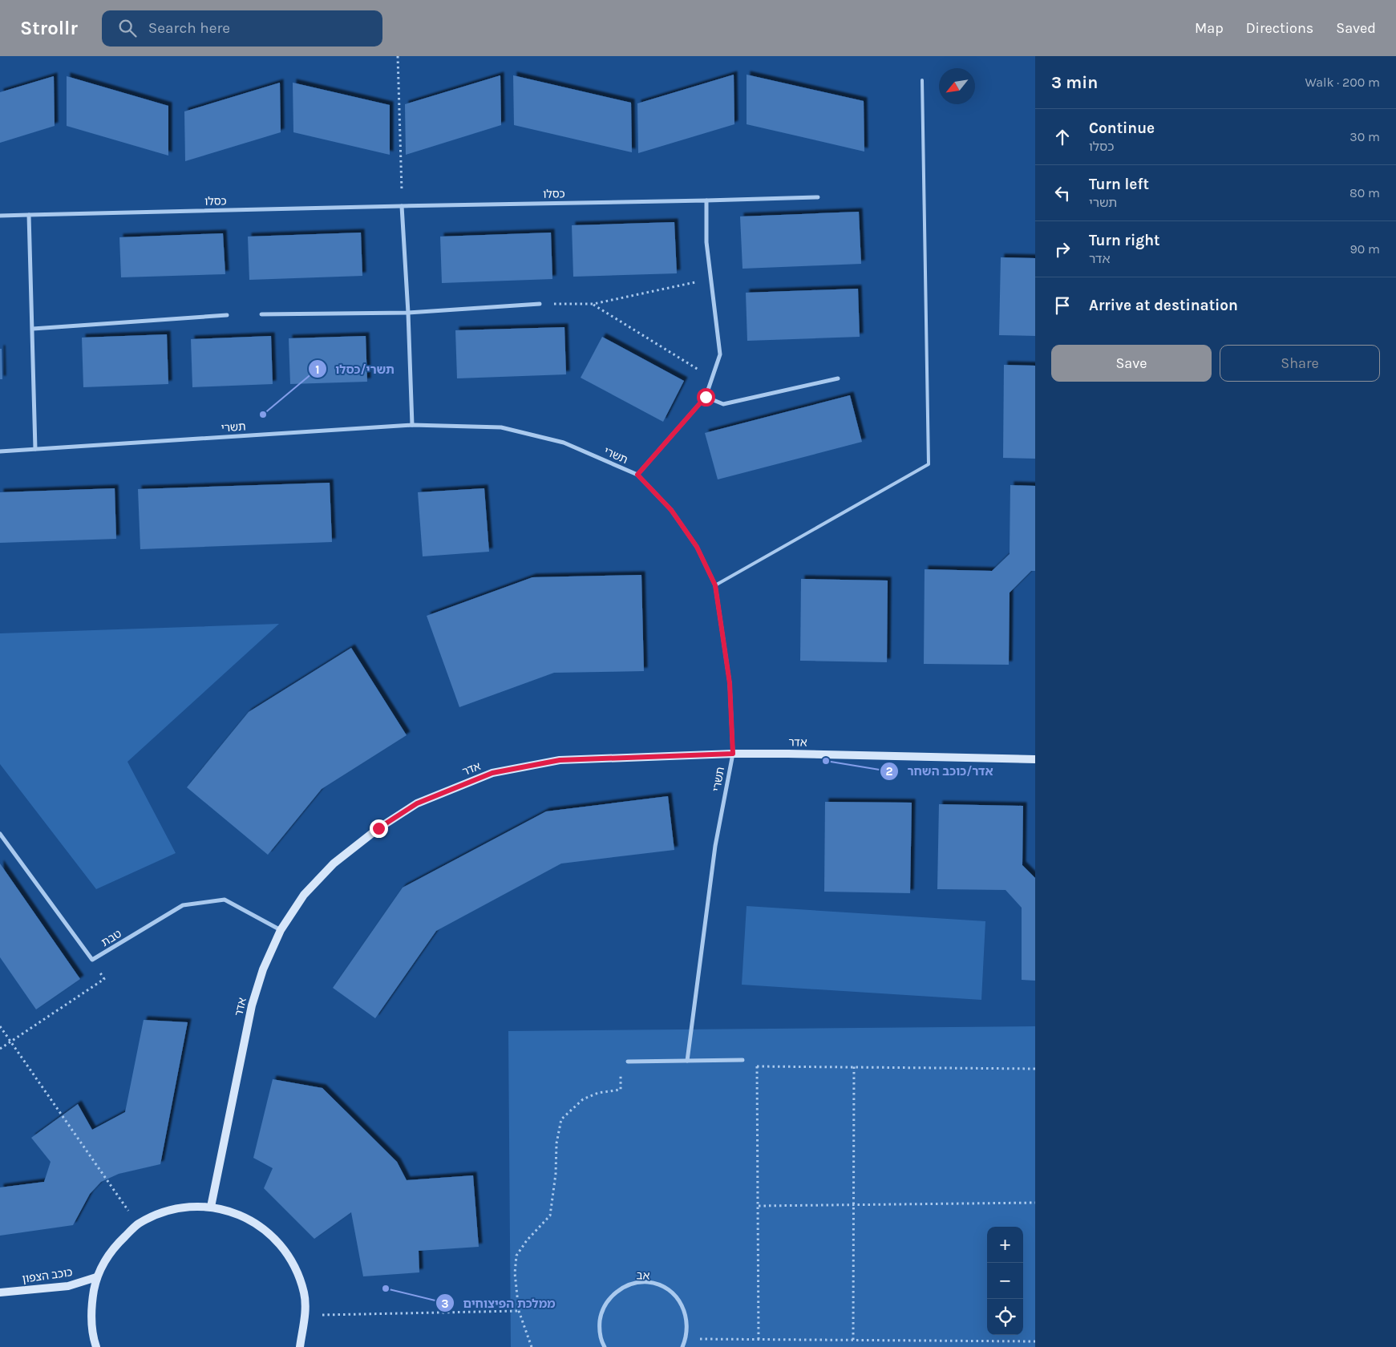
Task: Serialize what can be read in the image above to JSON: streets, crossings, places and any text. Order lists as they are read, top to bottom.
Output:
{
  "streets": {
    "street": [
      "כסלו",
      "תשרי",
      "אדר",
      "טבת",
      "כוכב הצפון",
      "אב"
    ]
  },
  "crossings": [
    ["תשרי", "אדר"],
    ["אדר", "טבת"]
  ],
  "places": ["תשרי/כסלו", "אדר/כוכב השחר", "ממלכת הפיצוחים"],
  "north": "bottom left",
  "page": {
    "header": "Strollr",
    "search": "Search here",
    "nav": ["Map", "Directions", "Saved"],
    "heading": ["3 min", "Walk · 200 m"],
    "list": [
      ["Continue", "כסלו", "30 m"],
      ["Turn left", "תשרי", "80 m"],
      ["Turn right", "אדר", "90 m"],
      "Arrive at destination"
    ],
    "buttons": ["Save", "Share"],
    "map_buttons": ["+", "−"]
  }
}
